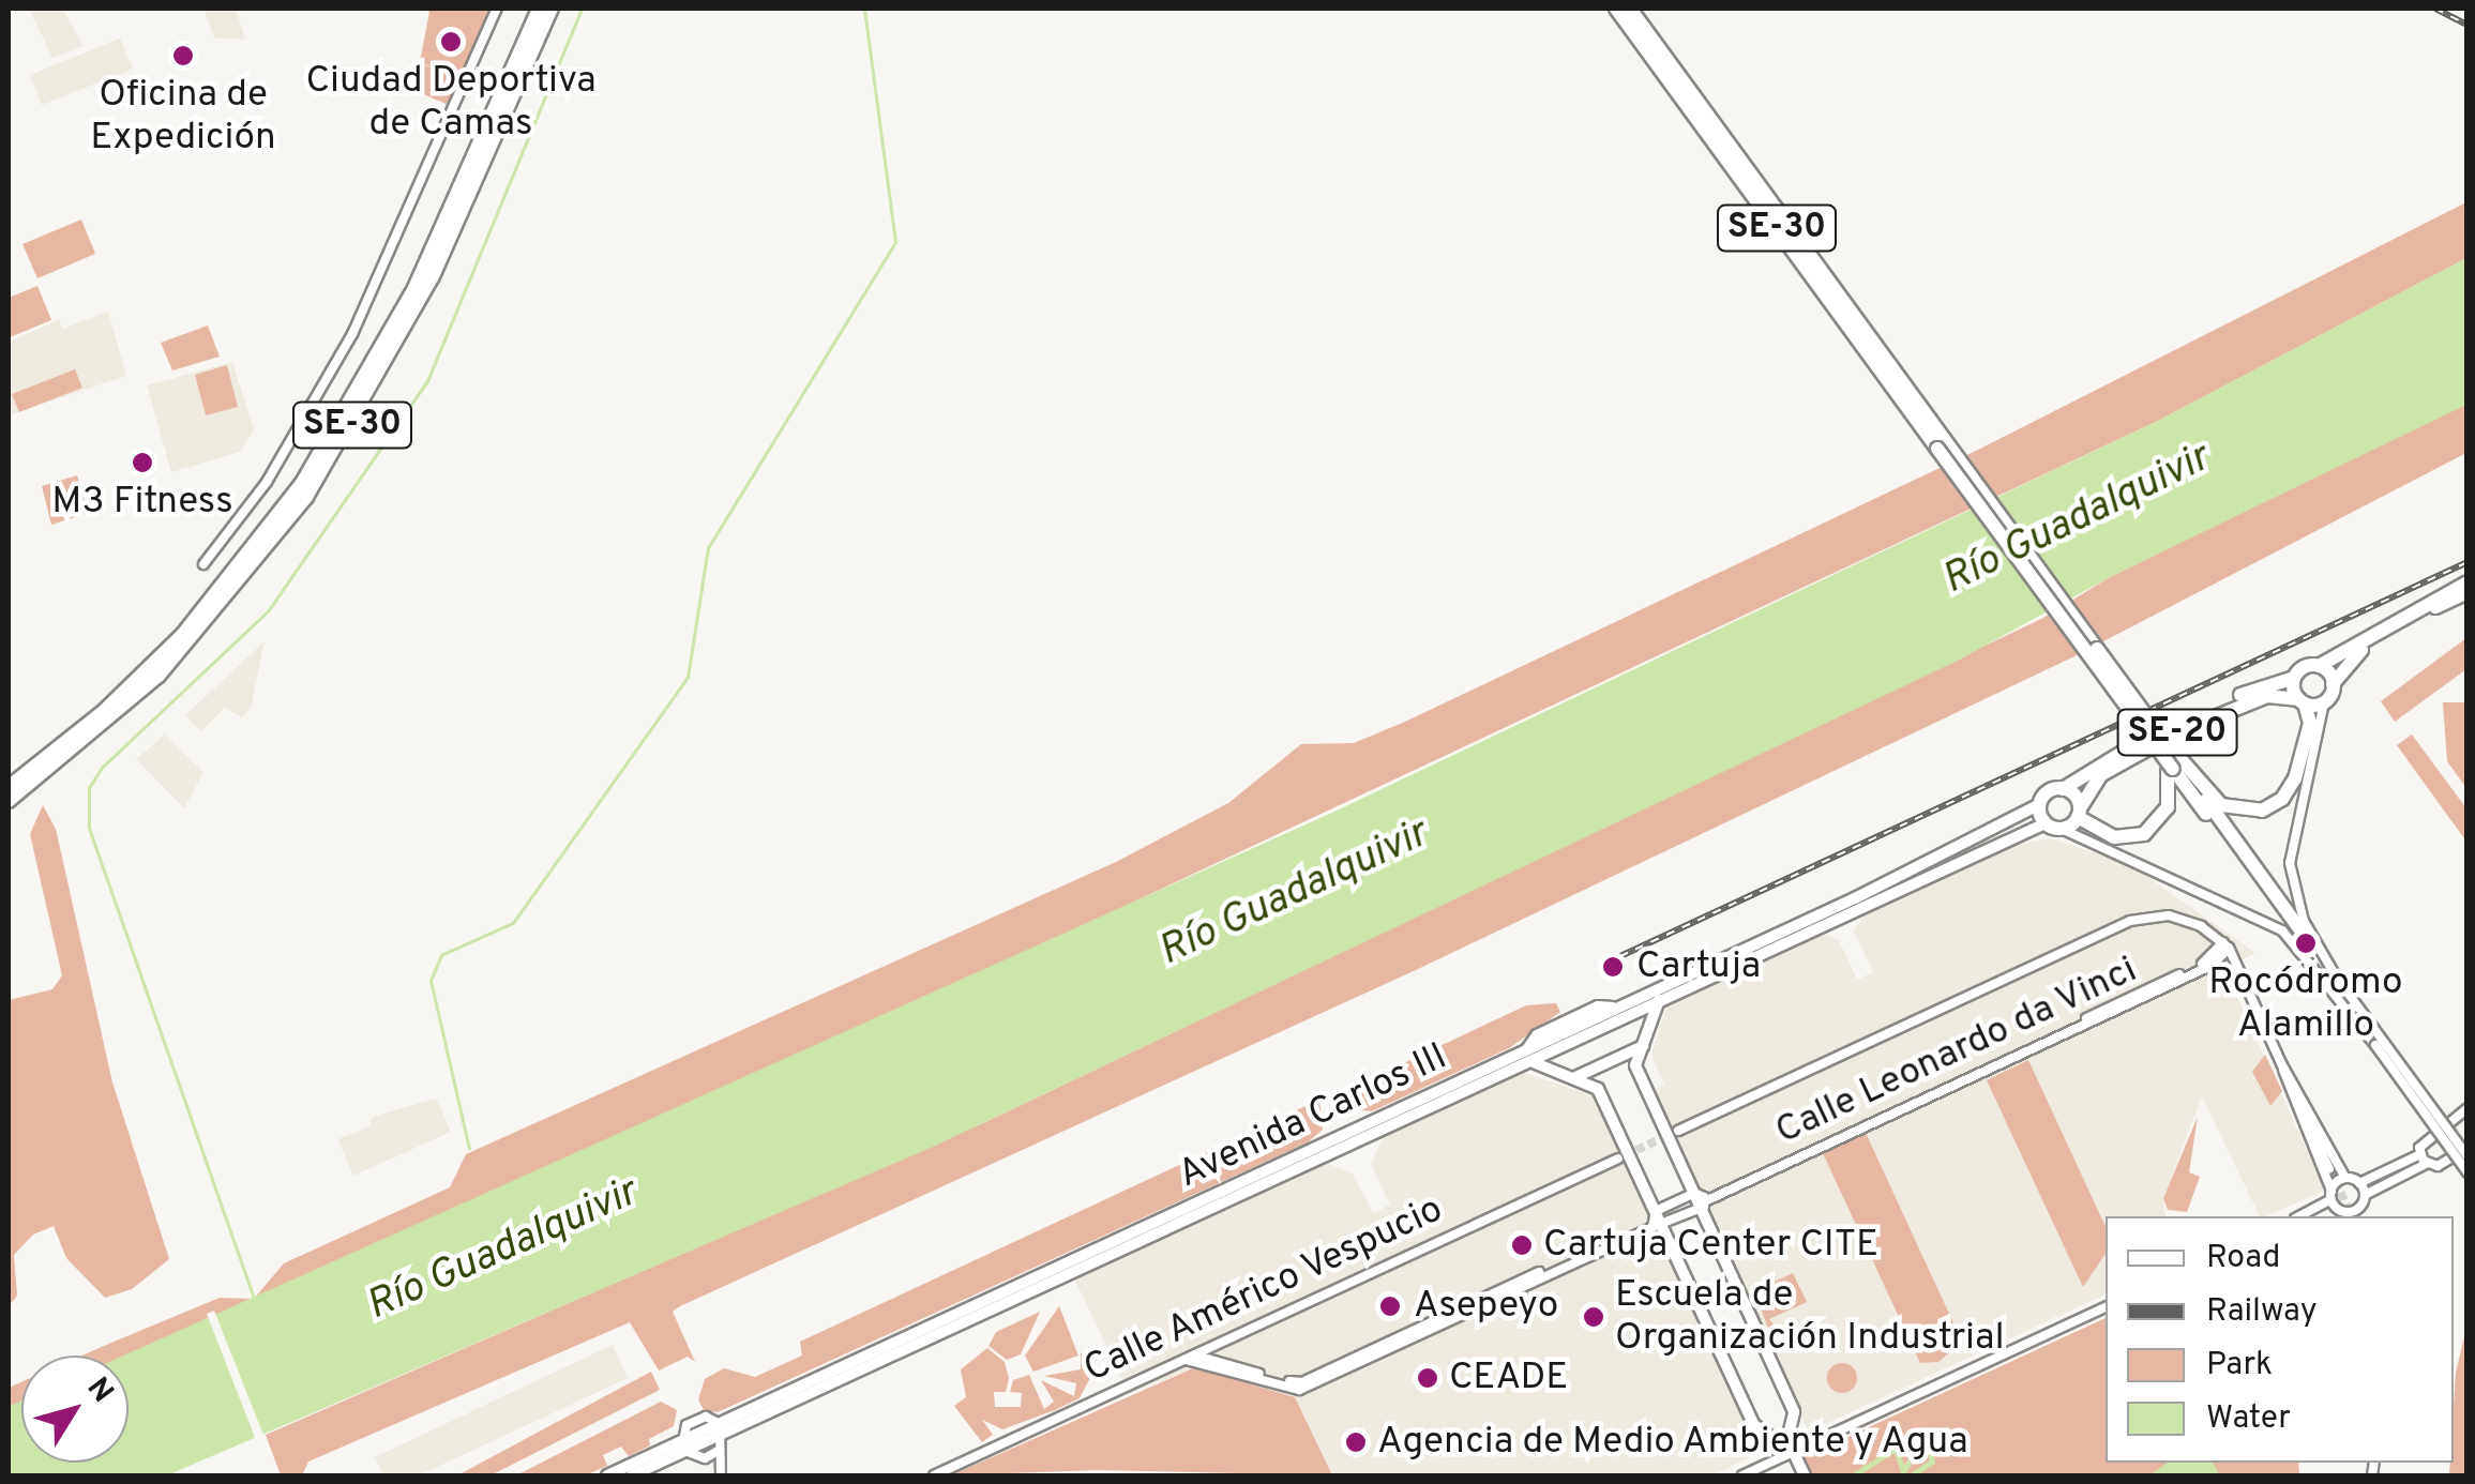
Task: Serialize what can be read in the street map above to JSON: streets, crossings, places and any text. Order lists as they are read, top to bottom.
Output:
{
  "streets": {
    "highway": ["SE-30", "SE-20"],
    "main road": ["Avenida Carlos III"],
    "street": ["Calle Leonardo da Vinci", "Calle Américo Vespucio"]
  },
  "crossings": [
    ["SE-20", "Avenida Carlos III"],
    ["Calle Leonardo da Vinci", "Calle Américo Vespucio"]
  ],
  "water": ["Río Guadalquivir"],
  "places": [
    "Ciudad Deportiva de Camas",
    "Oficina de Expedición",
    "M3 Fitness",
    "Rocódromo Alamillo",
    "Cartuja",
    "Cartuja Center CITE",
    "Asepeyo",
    "Escuela de Organización Industrial",
    "CEADE",
    "Agencia de Medio Ambiente y Agua"
  ],
  "legend": [
    "Road",
    "Railway",
    "Park",
    "Water"
  ],
  "north": "top right"
}
